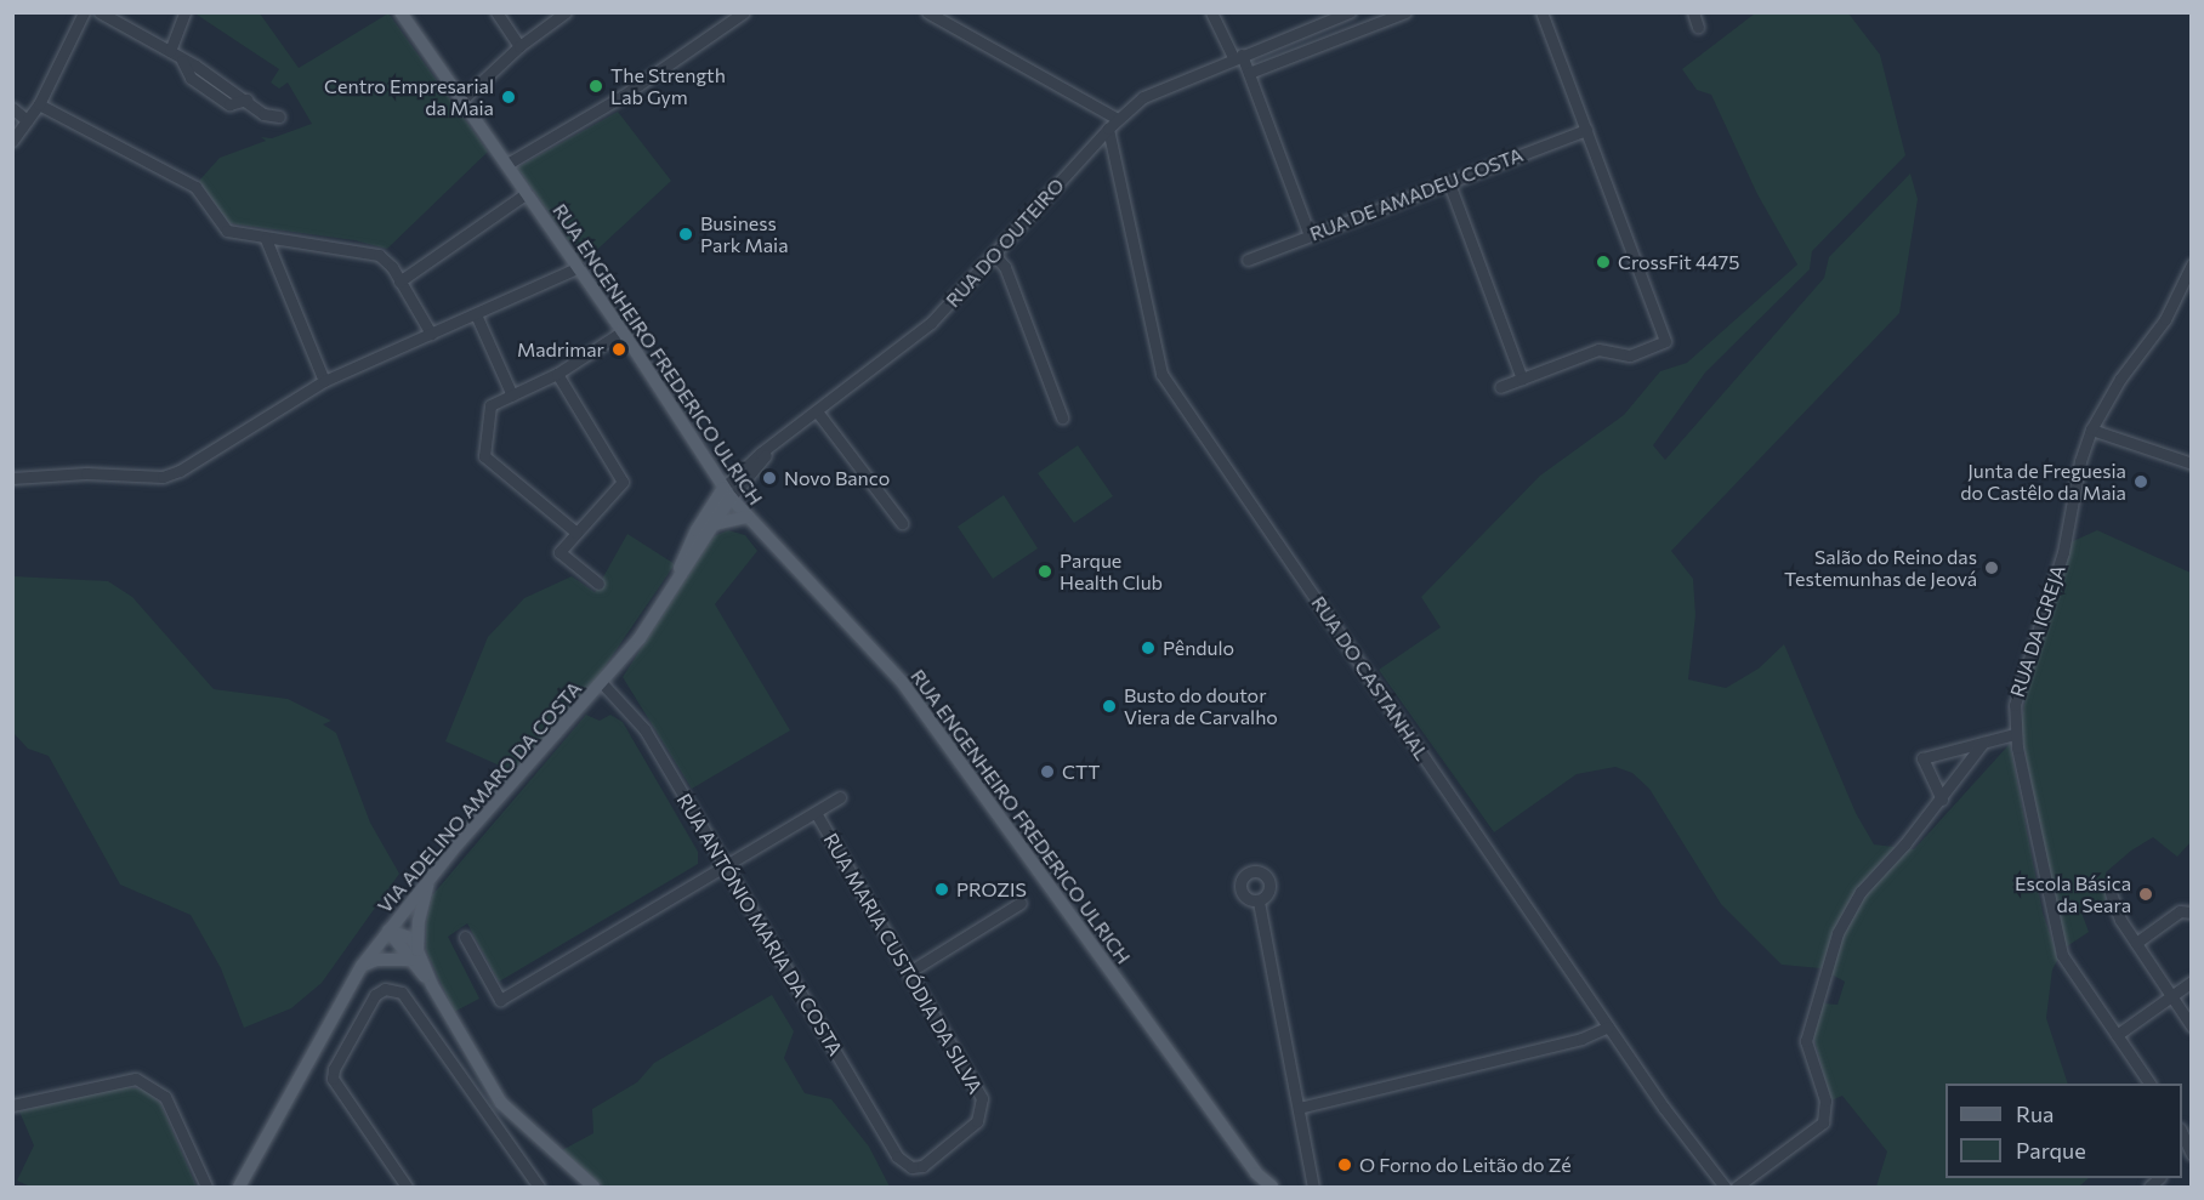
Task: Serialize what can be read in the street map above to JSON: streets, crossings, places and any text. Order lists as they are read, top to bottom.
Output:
{
  "streets": {
    "main road": ["RUA ENGENHEIRO FREDERICO ULRICH", "VIA ADELINO AMARO DA COSTA"],
    "street": [
      "RUA DE AMADEU COSTA",
      "RUA DO OUTEIRO",
      "RUA DA IGREJA",
      "RUA DO CASTANHAL",
      "RUA ANTÓNIO MARIA DA COSTA",
      "RUA MARIA CUSTÓDIA DA SILVA"
    ]
  },
  "crossings": [
    ["RUA DO OUTEIRO", "RUA ENGENHEIRO FREDERICO ULRICH"],
    ["RUA DO OUTEIRO", "RUA DO CASTANHAL"],
    ["RUA DO OUTEIRO", "VIA ADELINO AMARO DA COSTA"],
    ["RUA ENGENHEIRO FREDERICO ULRICH", "VIA ADELINO AMARO DA COSTA"],
    ["VIA ADELINO AMARO DA COSTA", "RUA ANTÓNIO MARIA DA COSTA"],
    ["RUA ANTÓNIO MARIA DA COSTA", "RUA MARIA CUSTÓDIA DA SILVA"]
  ],
  "places": [
    "The Strength Lab Gym",
    "Centro Empresarial da Maia",
    "Business Park Maia",
    "CrossFit 4475",
    "Madrimar",
    "Novo Banco",
    "Junta de Freguesia do Castêlo da Maia",
    "Salão do Reino das Testemunhas de Jeová",
    "Parque Health Club",
    "Pêndulo",
    "Busto do doutor Viera de Carvalho",
    "CTT",
    "PROZIS",
    "Escola Básica da Seara",
    "O Forno do Leitão do Zé"
  ],
  "legend": ["Rua", "Parque"]
}
